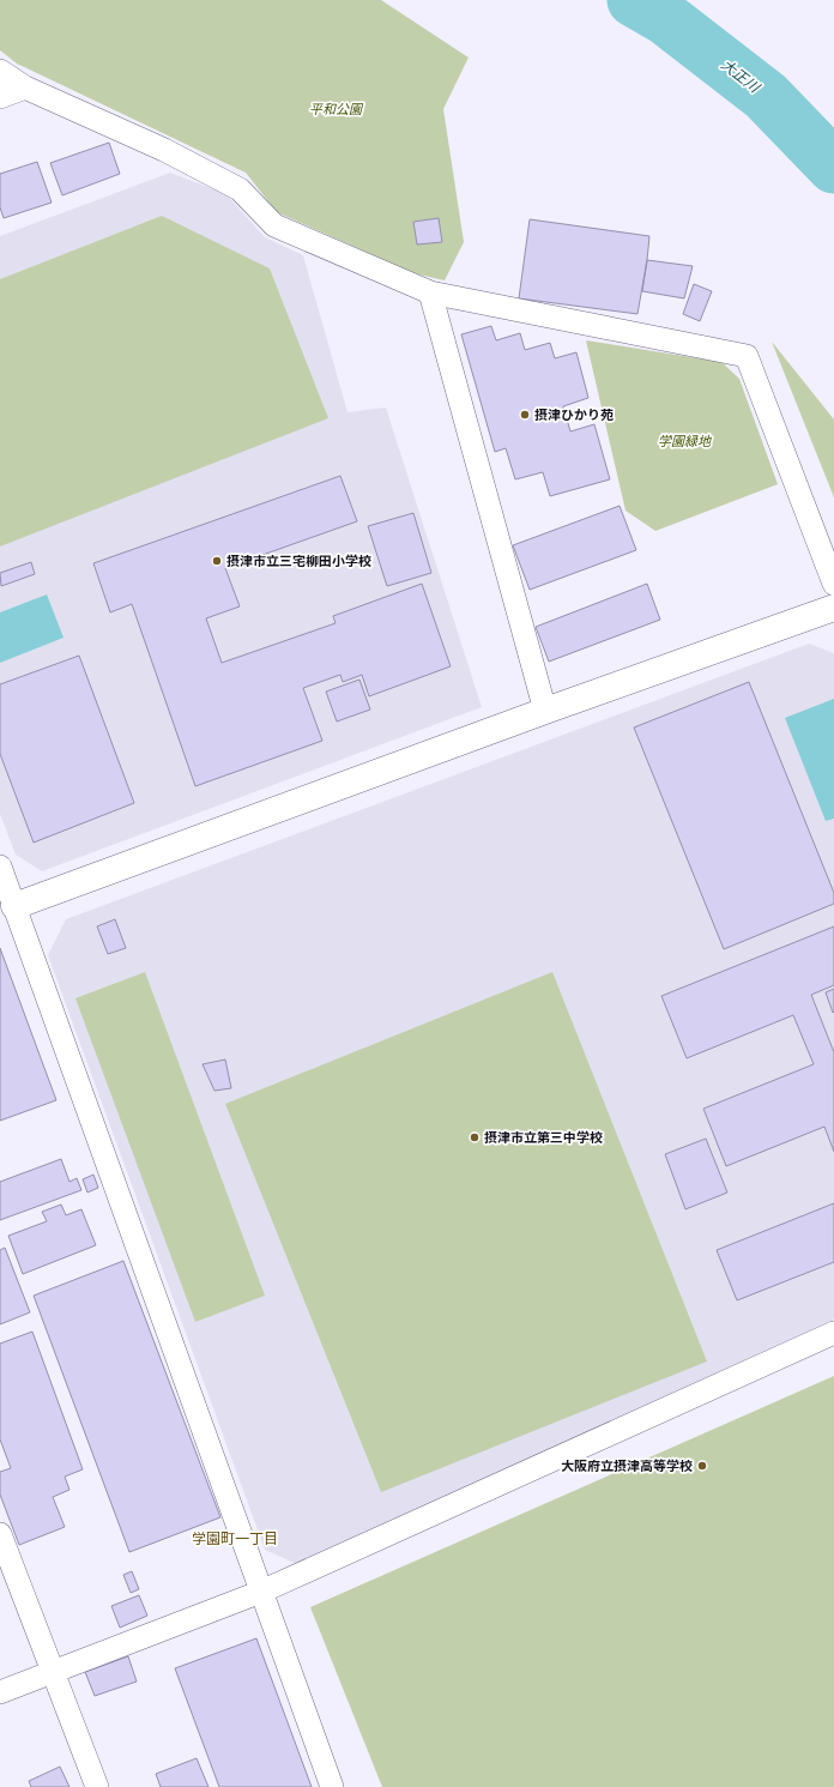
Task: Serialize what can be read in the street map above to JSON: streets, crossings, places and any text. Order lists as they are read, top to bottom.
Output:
{
  "districts": ["学園町一丁目"],
  "water": ["大正川"],
  "parks": ["平和公園", "学園緑地"],
  "places": [
    "摂津ひかり苑",
    "摂津市立三宅柳田小学校",
    "摂津市立第三中学校",
    "大阪府立摂津高等学校"
  ]
}
